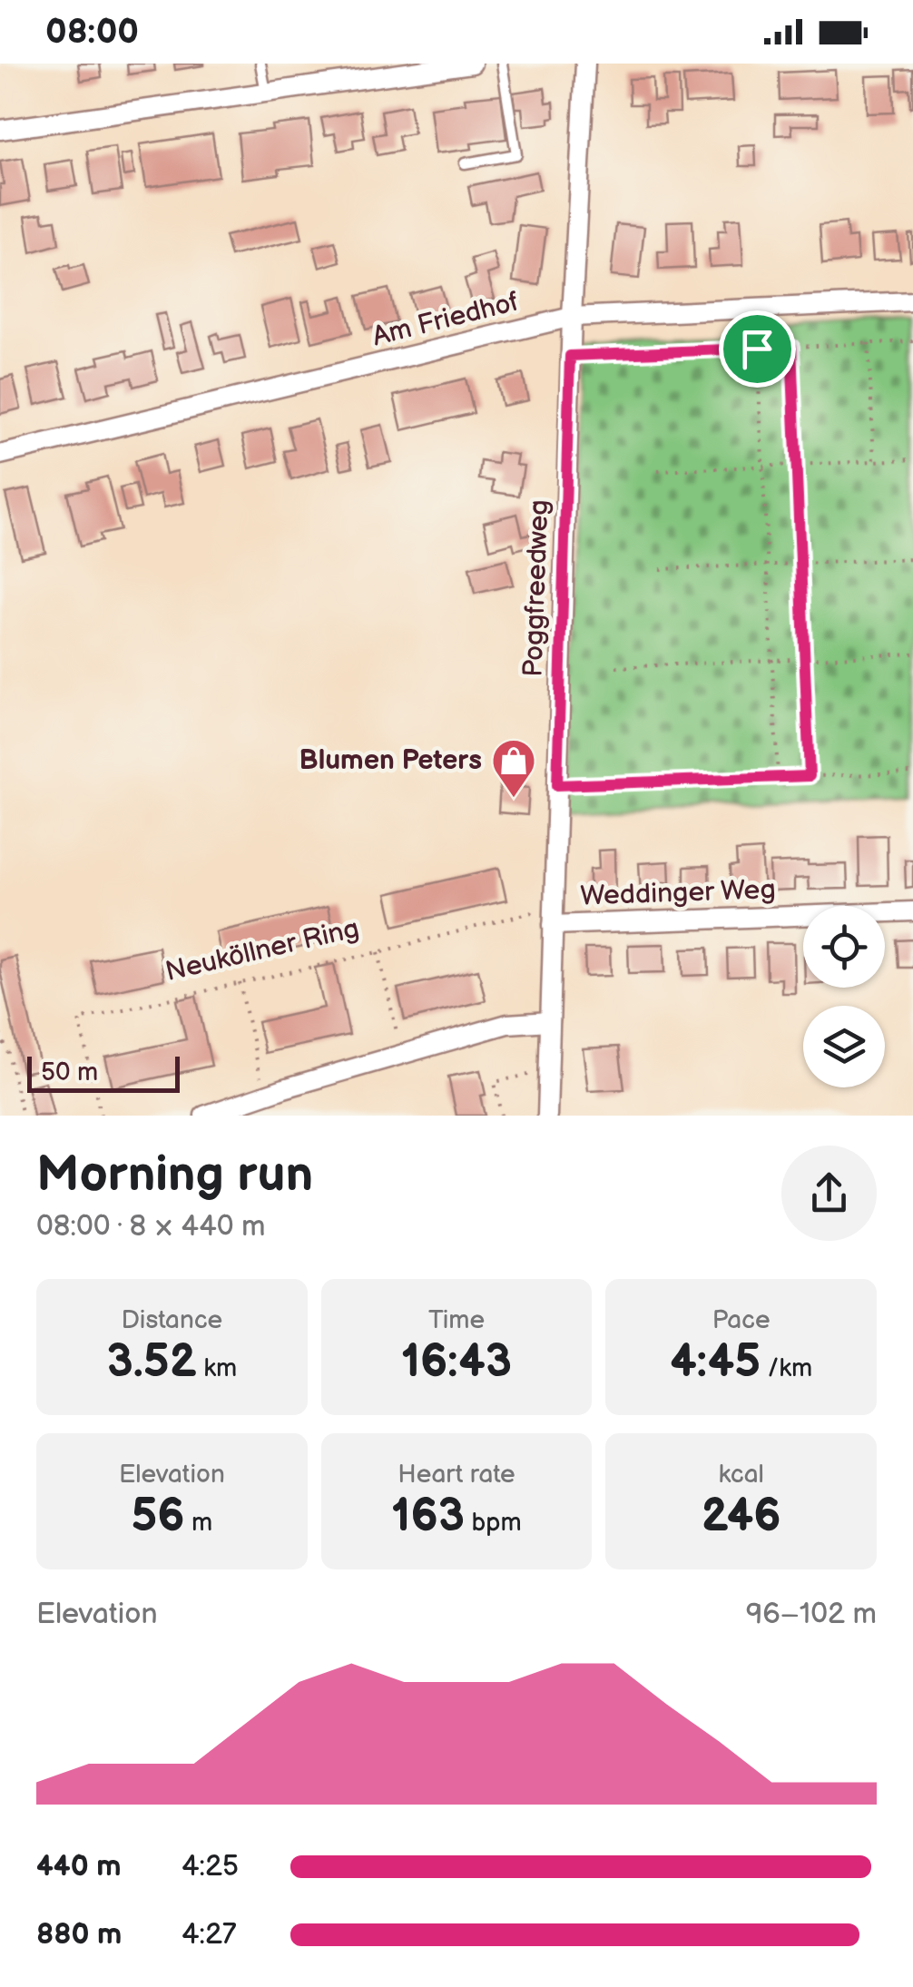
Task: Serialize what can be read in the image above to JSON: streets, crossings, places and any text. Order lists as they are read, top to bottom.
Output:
{
  "streets": {
    "street": ["Am Friedhof", "Poggfreedweg", "Weddinger Weg"],
    "path": ["Neuköllner Ring"]
  },
  "crossings": [
    ["Am Friedhof", "Poggfreedweg"],
    ["Poggfreedweg", "Weddinger Weg"],
    ["Poggfreedweg", "Neuköllner Ring"],
    ["Weddinger Weg", "Neuköllner Ring"]
  ],
  "places": {
    "shop": ["Blumen Peters"]
  },
  "scale_bar": "50 m",
  "page": {
    "status": "08:00",
    "scale": "50 m",
    "heading": ["Morning run", "08:00 · 8 × 440 m"],
    "stats": [
      ["Distance", "3.52 km"],
      ["Time", "16:43"],
      ["Pace", "4:45 /km"],
      ["Elevation", "56 m"],
      ["Heart rate", "163 bpm"],
      ["kcal", "246"]
    ],
    "chart": ["Elevation", "96–102 m"],
    "list": [
      {
        "name": "440 m",
        "note": "4:25"
      },
      {
        "name": "880 m",
        "note": "4:27"
      }
    ]
  }
}
